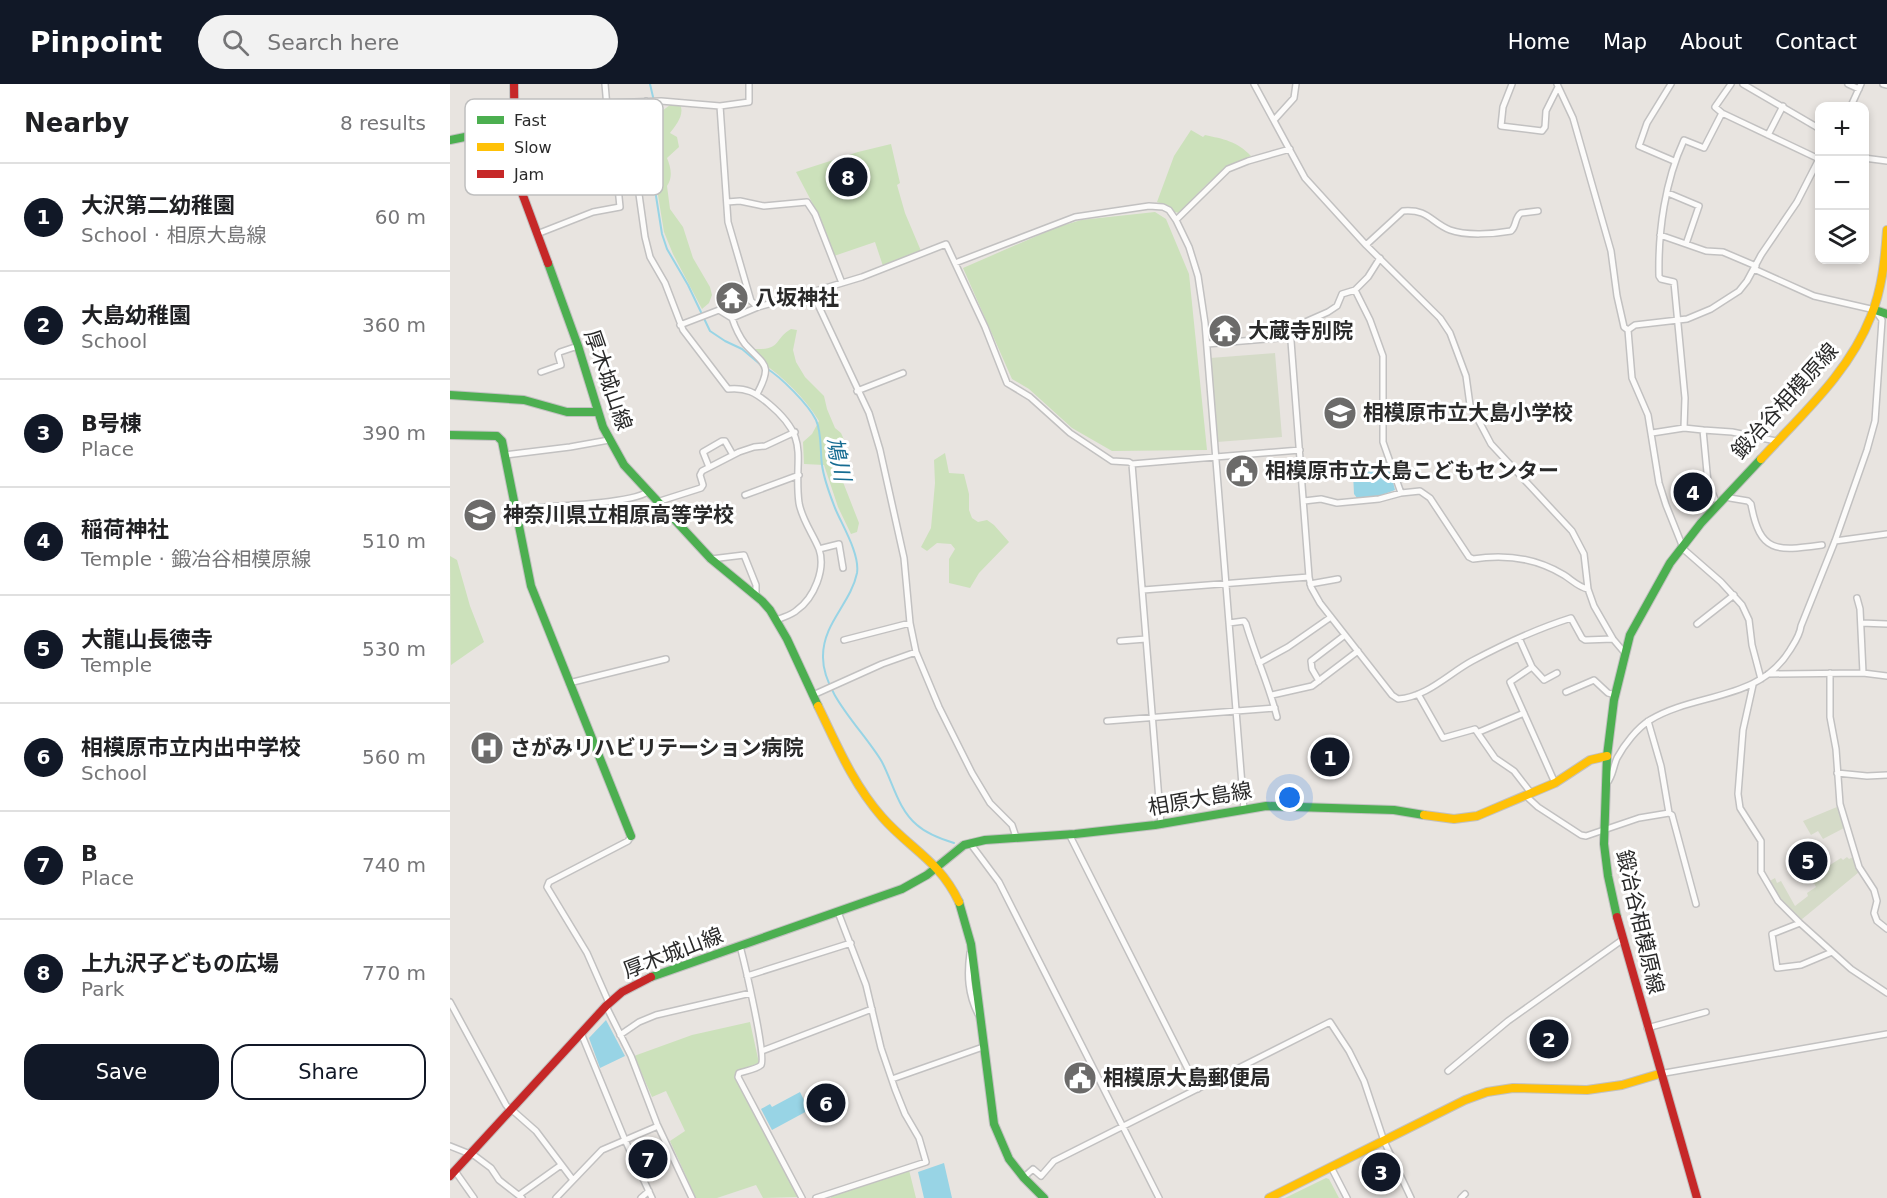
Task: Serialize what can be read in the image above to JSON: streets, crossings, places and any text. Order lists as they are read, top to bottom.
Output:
{
  "streets": {
    "main road": ["厚木城山線", "鍛冶谷相模原線", "相原大島線"]
  },
  "crossings": [
    ["厚木城山線", "相原大島線"],
    ["鍛冶谷相模原線", "相原大島線"]
  ],
  "water": ["鳩川"],
  "places": {
    "temple": ["八坂神社", "大蔵寺別院"],
    "school or university": ["相模原市立大島小学校", "神奈川県立相原高等学校"],
    "public building": ["相模原市立大島こどもセンター", "相模原大島郵便局"],
    "hospital": ["さがみリハビリテーション病院"]
  },
  "legend": ["Fast", "Slow", "Jam"],
  "page": {
    "header": "Pinpoint",
    "search": "Search here",
    "nav": [
      "Home",
      "Map",
      "About",
      "Contact"
    ],
    "heading": ["Nearby", "8 results"],
    "map_buttons": ["+", "−"],
    "pins": [
      "8",
      "4",
      "1",
      "5",
      "2",
      "6",
      "7",
      "3"
    ],
    "list": [
      {
        "mark": "1",
        "name": "大沢第二幼稚園",
        "note": "School · 相原大島線",
        "value": "60 m"
      },
      {
        "mark": "2",
        "name": "大島幼稚園",
        "note": "School",
        "value": "360 m"
      },
      {
        "mark": "3",
        "name": "B号棟",
        "note": "Place",
        "value": "390 m"
      },
      {
        "mark": "4",
        "name": "稲荷神社",
        "note": "Temple · 鍛冶谷相模原線",
        "value": "510 m"
      },
      {
        "mark": "5",
        "name": "大龍山長徳寺",
        "note": "Temple",
        "value": "530 m"
      },
      {
        "mark": "6",
        "name": "相模原市立内出中学校",
        "note": "School",
        "value": "560 m"
      },
      {
        "mark": "7",
        "name": "B",
        "note": "Place",
        "value": "740 m"
      },
      {
        "mark": "8",
        "name": "上九沢子どもの広場",
        "note": "Park",
        "value": "770 m"
      }
    ],
    "buttons": ["Save", "Share"]
  }
}
